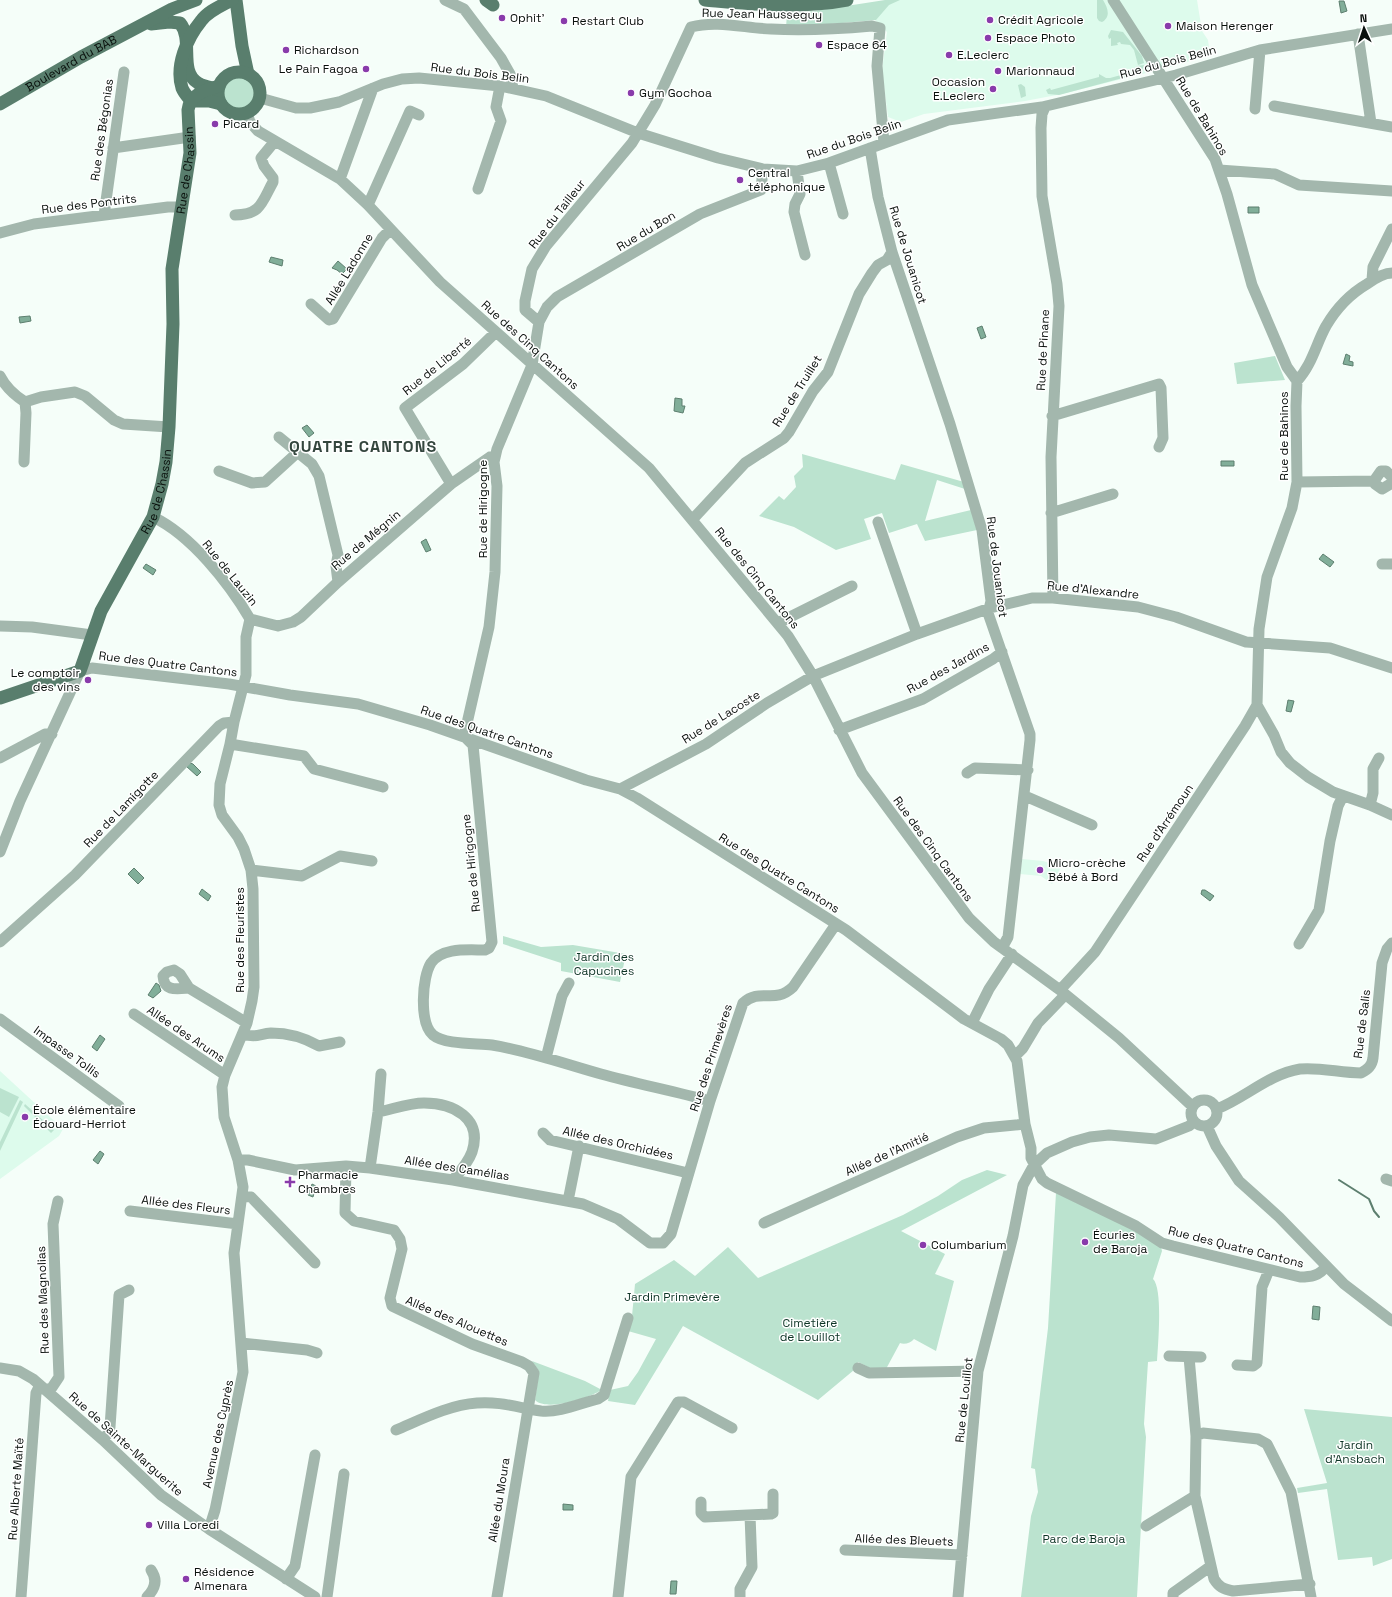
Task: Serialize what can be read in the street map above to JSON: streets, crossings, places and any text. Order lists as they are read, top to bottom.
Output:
{
  "streets": {
    "main road": ["Boulevard du BAB", "Rue de Chassin"],
    "street": [
      "Rue Jean Hausseguy",
      "Rue du Bois Belin",
      "Rue de Bahinos",
      "Rue des Bégonias",
      "Rue des Pontrits",
      "Rue du Tailleur",
      "Rue du Bon",
      "Rue de Jouanicot",
      "Allée Ladonne",
      "Rue des Cinq Cantons",
      "Rue de Pinane",
      "Rue de Liberté",
      "Rue de Truillet",
      "Rue de Hirigogne",
      "Rue de Mégnin",
      "Rue de Lauzin",
      "Rue d'Alexandre",
      "Rue des Quatre Cantons",
      "Rue des Jardins",
      "Rue de Lacoste",
      "Rue de Lamigotte",
      "Rue d'Arrémoun",
      "Rue des Fleuristes",
      "Rue de Salis",
      "Allée des Arums",
      "Impasse Tollis",
      "Rue des Primevères",
      "Allée des Orchidées",
      "Allée de l'Amitié",
      "Allée des Camélias",
      "Allée des Fleurs",
      "Rue des Magnolias",
      "Allée des Alouettes",
      "Rue de Louillot",
      "Avenue des Cyprès",
      "Rue de Sainte-Marguerite",
      "Rue Alberte Maïté",
      "Allée du Moura",
      "Allée des Bleuets"
    ]
  },
  "crossings": [
    ["Rue Jean Hausseguy", "Rue du Bois Belin"],
    ["Rue Jean Hausseguy", "Rue du Tailleur"],
    ["Rue du Bois Belin", "Rue de Bahinos"],
    ["Rue du Bois Belin", "Rue du Tailleur"],
    ["Rue du Bois Belin", "Rue du Bon"],
    ["Rue du Bois Belin", "Rue de Jouanicot"],
    ["Rue du Bois Belin", "Rue des Cinq Cantons"],
    ["Rue du Bois Belin", "Rue de Pinane"],
    ["Rue de Bahinos", "Rue d'Alexandre"],
    ["Rue de Bahinos", "Rue d'Arrémoun"],
    ["Rue des Bégonias", "Rue des Pontrits"],
    ["Rue de Chassin", "Rue des Pontrits"],
    ["Rue de Chassin", "Rue de Lauzin"],
    ["Rue de Chassin", "Rue des Quatre Cantons"],
    ["Rue du Tailleur", "Rue du Bon"],
    ["Rue de Jouanicot", "Rue des Cinq Cantons"],
    ["Rue de Jouanicot", "Rue de Truillet"],
    ["Rue de Jouanicot", "Rue d'Alexandre"],
    ["Rue de Jouanicot", "Rue des Jardins"],
    ["Allée Ladonne", "Rue des Cinq Cantons"],
    ["Rue des Cinq Cantons", "Rue de Liberté"],
    ["Rue des Cinq Cantons", "Rue de Truillet"],
    ["Rue des Cinq Cantons", "Rue de Hirigogne"],
    ["Rue des Cinq Cantons", "Rue d'Alexandre"],
    ["Rue des Cinq Cantons", "Rue des Jardins"],
    ["Rue des Cinq Cantons", "Rue de Lacoste"],
    ["Rue des Cinq Cantons", "Rue d'Arrémoun"],
    ["Rue des Cinq Cantons", "Rue de Salis"],
    ["Rue de Pinane", "Rue d'Alexandre"],
    ["Rue de Liberté", "Rue de Mégnin"],
    ["Rue de Hirigogne", "Rue de Mégnin"],
    ["Rue de Hirigogne", "Rue des Quatre Cantons"],
    ["Rue de Hirigogne", "Rue des Primevères"],
    ["Rue de Mégnin", "Rue de Lauzin"],
    ["Rue de Lauzin", "Rue des Quatre Cantons"],
    ["Rue d'Alexandre", "Rue de Lacoste"],
    ["Rue des Quatre Cantons", "Rue de Lacoste"],
    ["Rue des Quatre Cantons", "Rue d'Arrémoun"],
    ["Rue des Quatre Cantons", "Rue des Primevères"],
    ["Rue des Quatre Cantons", "Allée de l'Amitié"],
    ["Rue des Quatre Cantons", "Rue de Louillot"],
    ["Rue de Lamigotte", "Rue des Fleuristes"],
    ["Rue des Fleuristes", "Allée des Arums"],
    ["Rue des Fleuristes", "Allée des Camélias"],
    ["Rue des Fleuristes", "Avenue des Cyprès"],
    ["Rue des Primevères", "Allée des Orchidées"],
    ["Rue des Primevères", "Allée des Camélias"],
    ["Allée des Camélias", "Allée des Alouettes"],
    ["Allée des Camélias", "Avenue des Cyprès"],
    ["Allée des Fleurs", "Avenue des Cyprès"],
    ["Rue des Magnolias", "Rue de Sainte-Marguerite"],
    ["Rue des Magnolias", "Rue Alberte Maïté"],
    ["Allée des Alouettes", "Allée du Moura"],
    ["Rue de Louillot", "Allée des Bleuets"],
    ["Avenue des Cyprès", "Rue de Sainte-Marguerite"],
    ["Rue de Sainte-Marguerite", "Rue Alberte Maïté"]
  ],
  "districts": ["QUATRE CANTONS"],
  "parks": [
    "Jardin des Capucines",
    "Jardin Primevère",
    "Cimetière de Louillot",
    "Jardin d'Ansbach",
    "Parc de Baroja"
  ],
  "places": {
    "other": [
      "Ophit'",
      "Crédit Agricole",
      "Restart Club",
      "Maison Herenger",
      "Espace Photo",
      "Espace 64",
      "Richardson",
      "E.Leclerc",
      "Le Pain Fagoa",
      "Marionnaud",
      "Occasion E.Leclerc",
      "Gym Gochoa",
      "Picard",
      "Central téléphonique",
      "Le comptoir des vins",
      "Micro-crèche Bébé à Bord",
      "École élémentaire Édouard-Herriot",
      "Écuries de Baroja",
      "Columbarium",
      "Villa Loredi",
      "Résidence Almenara"
    ],
    "health": ["Pharmacie Chambres"]
  },
  "north": "top"
}
